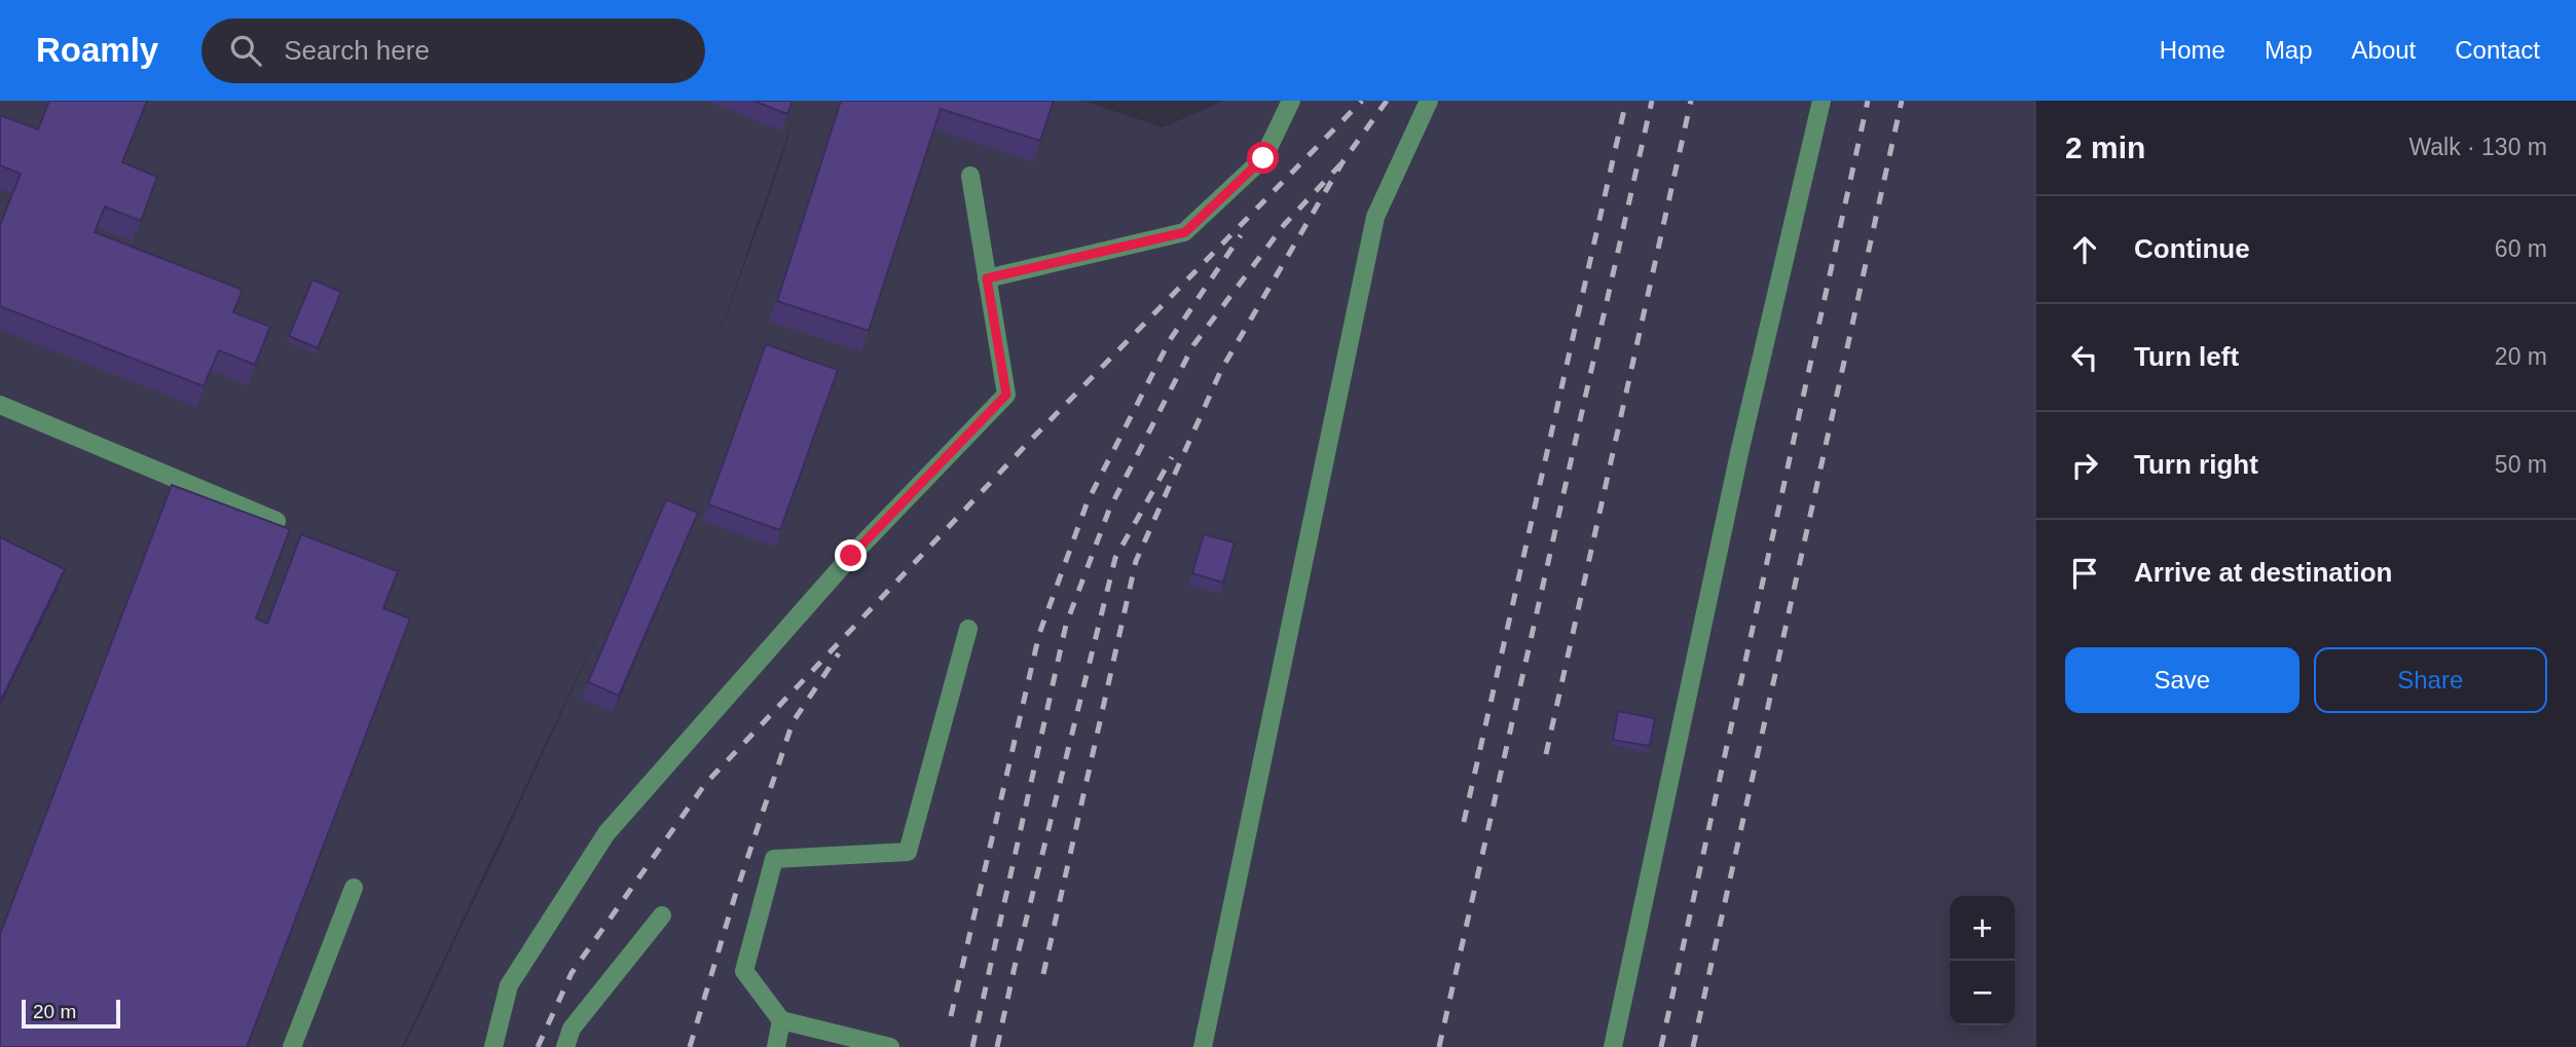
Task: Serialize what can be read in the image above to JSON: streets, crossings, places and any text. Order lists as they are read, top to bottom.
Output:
{
  "scale_bar": "20 m",
  "page": {
    "header": "Roamly",
    "search": "Search here",
    "nav": [
      "Home",
      "Map",
      "About",
      "Contact"
    ],
    "heading": ["2 min", "Walk · 130 m"],
    "list": [
      ["Continue", "60 m"],
      ["Turn left", "20 m"],
      ["Turn right", "50 m"],
      "Arrive at destination"
    ],
    "buttons": ["Save", "Share"],
    "map_buttons": ["+", "−"],
    "scale": "20 m"
  }
}
